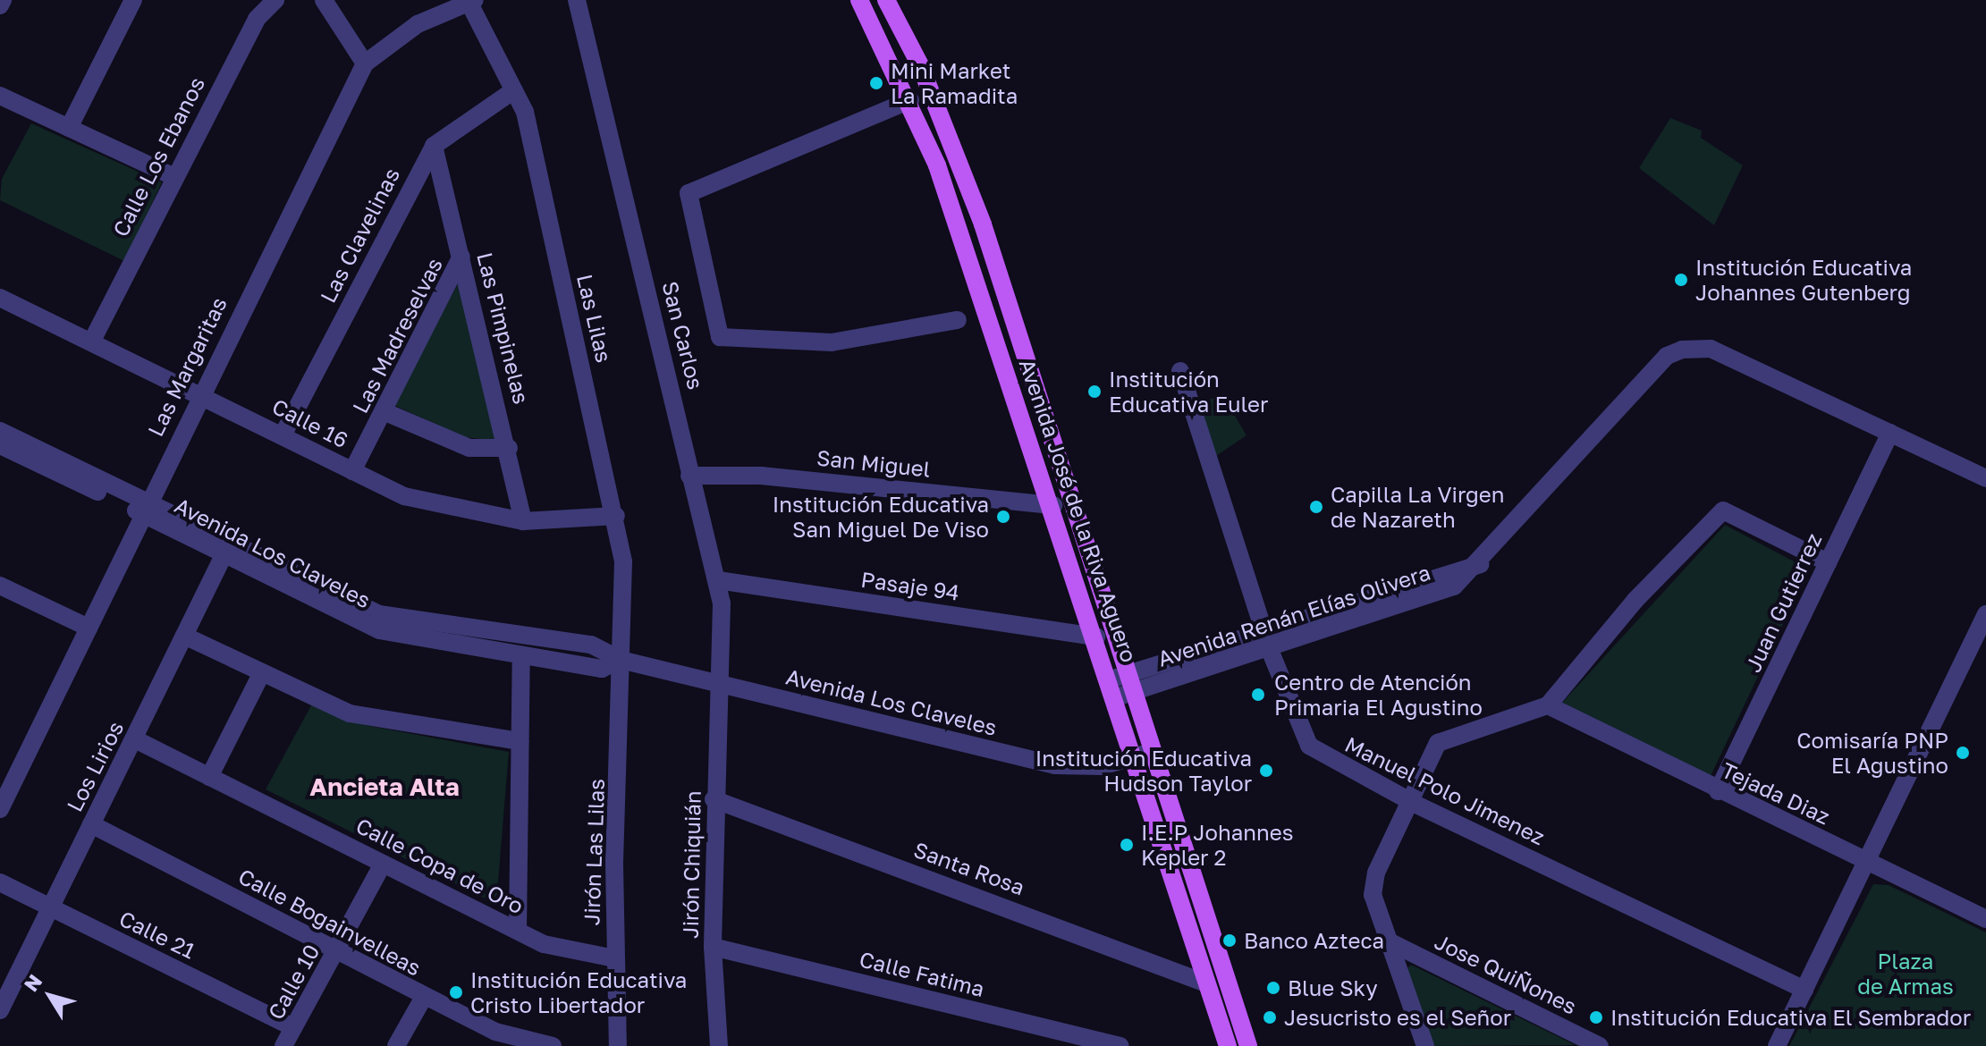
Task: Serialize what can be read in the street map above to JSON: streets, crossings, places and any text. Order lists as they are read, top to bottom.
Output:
{
  "streets": {
    "main road": ["Avenida José de la Riva Aguero"],
    "street": [
      "Calle Los Ebanos",
      "Las Clavelinas",
      "Las Lilas",
      "Las Pimpinelas",
      "Las Madreselvas",
      "San Carlos",
      "Las Margaritas",
      "Calle 16",
      "San Miguel",
      "Avenida Los Claveles",
      "Pasaje 94",
      "Juan Gutierrez",
      "Avenida Renán Elías Olivera",
      "Los Lirios",
      "Manuel Polo Jimenez",
      "Tejada Diaz",
      "Jirón Las Lilas",
      "Jirón Chiquián",
      "Calle Copa de Oro",
      "Santa Rosa",
      "Calle Bogainvelleas",
      "Calle 21",
      "Calle Fatima",
      "Jose QuiÑones",
      "Calle 10"
    ]
  },
  "crossings": [
    ["Calle Los Ebanos", "Calle 16"],
    ["Las Clavelinas", "Las Lilas"],
    ["Las Clavelinas", "Las Pimpinelas"],
    ["Las Clavelinas", "Calle 16"],
    ["Las Lilas", "Las Margaritas"],
    ["Las Lilas", "Calle 16"],
    ["Las Lilas", "Avenida Los Claveles"],
    ["Las Lilas", "Jirón Las Lilas"],
    ["Las Pimpinelas", "Las Madreselvas"],
    ["Las Pimpinelas", "Calle 16"],
    ["Las Madreselvas", "Calle 16"],
    ["San Carlos", "San Miguel"],
    ["San Carlos", "Avenida Los Claveles"],
    ["San Carlos", "Pasaje 94"],
    ["San Carlos", "Jirón Chiquián"],
    ["Las Margaritas", "Calle 16"],
    ["Las Margaritas", "Avenida Los Claveles"],
    ["San Miguel", "Avenida José de la Riva Aguero"],
    ["Avenida José de la Riva Aguero", "Avenida Los Claveles"],
    ["Avenida José de la Riva Aguero", "Pasaje 94"],
    ["Avenida José de la Riva Aguero", "Avenida Renán Elías Olivera"],
    ["Avenida José de la Riva Aguero", "Santa Rosa"],
    ["Avenida Los Claveles", "Los Lirios"],
    ["Avenida Los Claveles", "Jirón Las Lilas"],
    ["Avenida Los Claveles", "Jirón Chiquián"],
    ["Juan Gutierrez", "Avenida Renán Elías Olivera"],
    ["Juan Gutierrez", "Tejada Diaz"],
    ["Avenida Renán Elías Olivera", "Manuel Polo Jimenez"],
    ["Los Lirios", "Calle Copa de Oro"],
    ["Los Lirios", "Calle Bogainvelleas"],
    ["Los Lirios", "Calle 21"],
    ["Jirón Las Lilas", "Calle Copa de Oro"],
    ["Jirón Chiquián", "Santa Rosa"],
    ["Jirón Chiquián", "Calle Fatima"],
    ["Calle Copa de Oro", "Calle 10"],
    ["Calle Bogainvelleas", "Calle 10"],
    ["Calle 21", "Calle 10"]
  ],
  "districts": ["Ancieta Alta"],
  "parks": ["Plaza de Armas"],
  "places": [
    "Mini Market La Ramadita",
    "Institución Educativa Johannes Gutenberg",
    "Institución Educativa Euler",
    "Capilla La Virgen de Nazareth",
    "Institución Educativa San Miguel De Viso",
    "Centro de Atención Primaria El Agustino",
    "Comisaría PNP El Agustino",
    "Institución Educativa Hudson Taylor",
    "I.E.P Johannes Kepler 2",
    "Banco Azteca",
    "Blue Sky",
    "Institución Educativa Cristo Libertador",
    "Jesucristo es el Señor",
    "Institución Educativa El Sembrador"
  ],
  "north": "top left"
}
